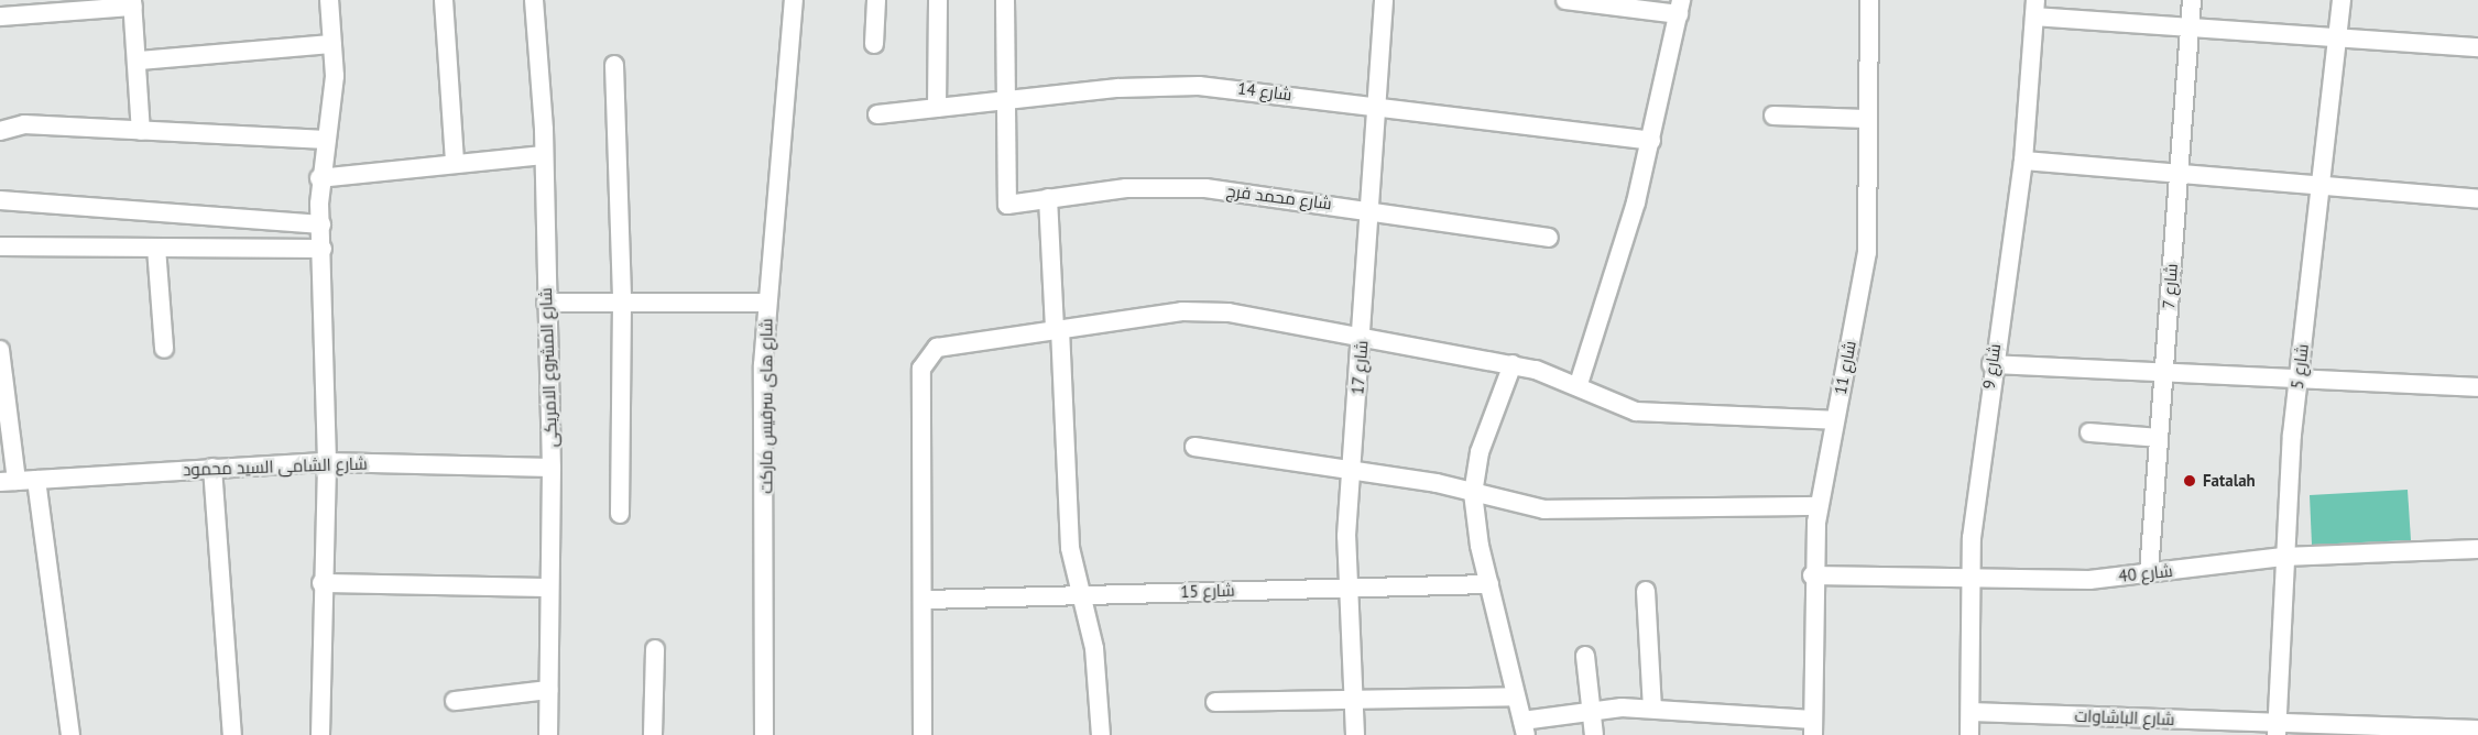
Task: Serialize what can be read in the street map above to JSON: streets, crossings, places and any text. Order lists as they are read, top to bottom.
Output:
{
  "streets": {
    "street": [
      "شارع 14",
      "شارع محمد فرج",
      "شارع 7",
      "شارع 9",
      "شارع 5",
      "شارع المشروع الامريكى",
      "شارع 17",
      "شارع 11",
      "شارع هاى سرفيس ماركت",
      "شارع الشامى السيد محمود",
      "شارع 40",
      "شارع 15",
      "شارع الباشاوات"
    ]
  },
  "crossings": [
    ["شارع 14", "شارع محمد فرج"],
    ["شارع 14", "شارع 17"],
    ["شارع محمد فرج", "شارع 17"],
    ["شارع 7", "شارع 40"],
    ["شارع 9", "شارع 40"],
    ["شارع 9", "شارع الباشاوات"],
    ["شارع 5", "شارع 40"],
    ["شارع 5", "شارع الباشاوات"],
    ["شارع المشروع الامريكى", "شارع الشامى السيد محمود"],
    ["شارع 17", "شارع 15"],
    ["شارع 11", "شارع 40"]
  ],
  "places": ["Fatalah"]
}
